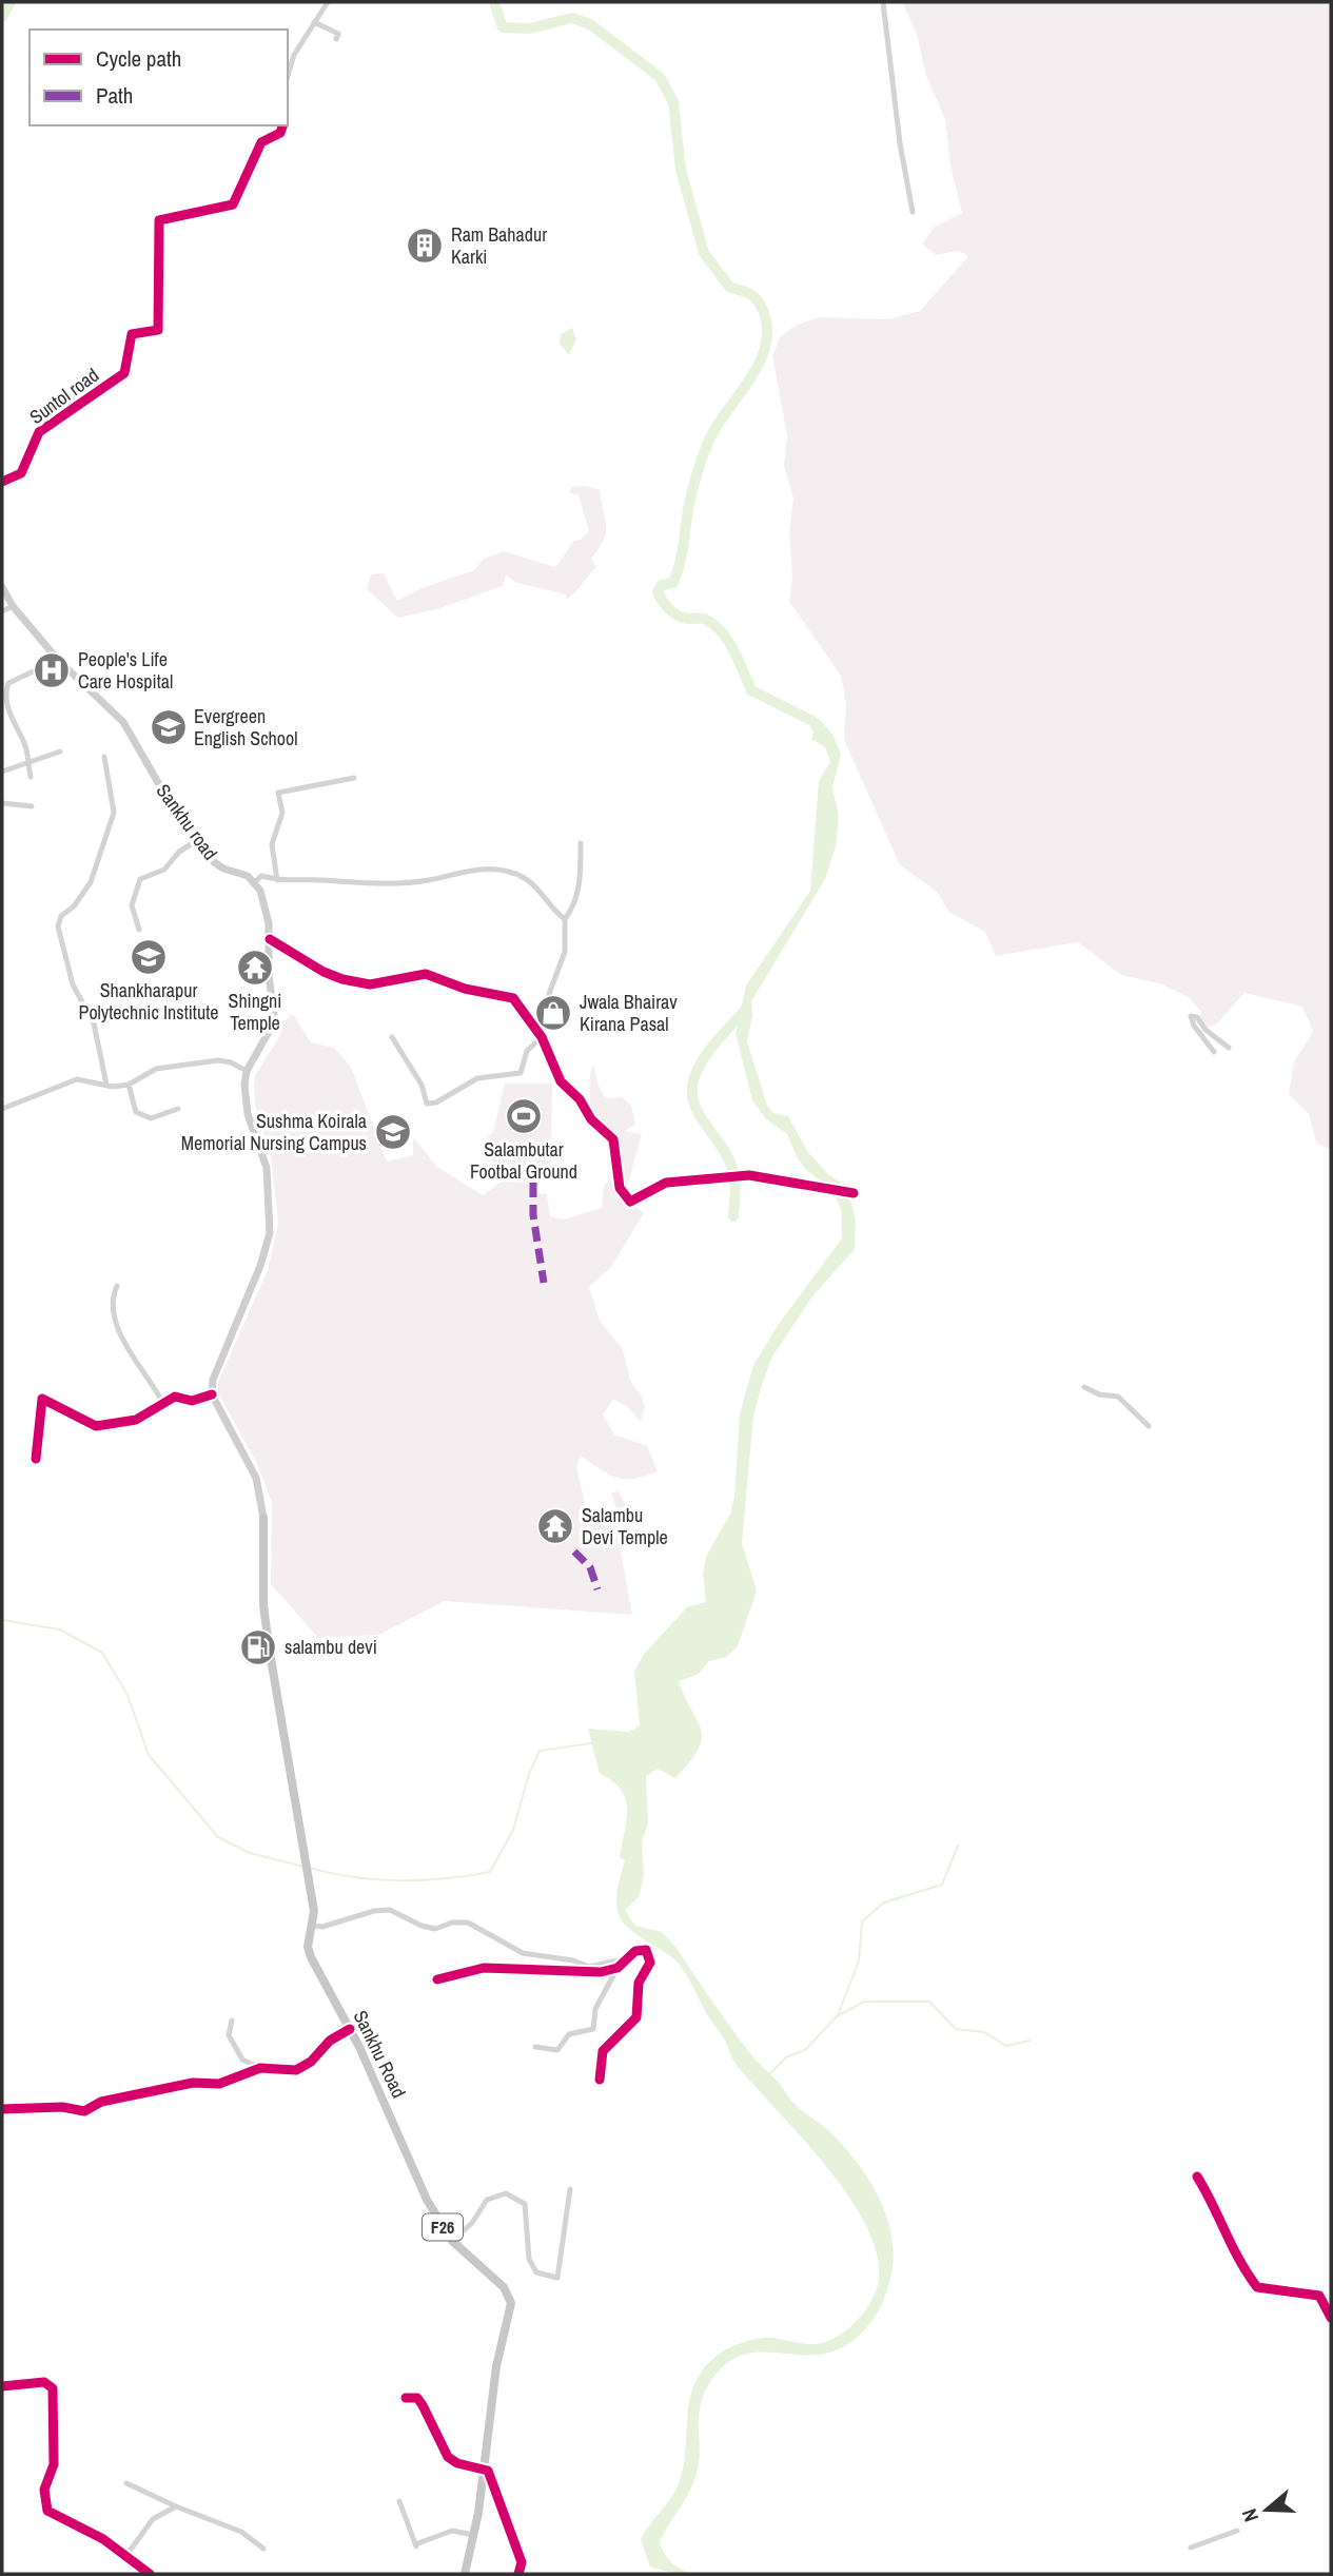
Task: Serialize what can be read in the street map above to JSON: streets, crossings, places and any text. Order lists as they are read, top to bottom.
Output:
{
  "streets": {
    "main road": ["Sankhu road", "Sankhu Road", "F26"],
    "street": ["Suntol road"]
  },
  "crossings": [
    ["Sankhu Road", "F26"]
  ],
  "places": {
    "building": ["Ram Bahadur Karki"],
    "hospital": ["People's Life Care Hospital"],
    "school or university": ["Evergreen English School", "Shankharapur Polytechnic Institute", "Sushma Koirala Memorial Nursing Campus"],
    "temple": ["Shingni Temple", "Salambu Devi Temple"],
    "shop": ["Jwala Bhairav Kirana Pasal"],
    "sports": ["Salambutar Footbal Ground"],
    "fuel station": ["salambu devi"]
  },
  "legend": ["Cycle path", "Path"],
  "north": "left"
}
